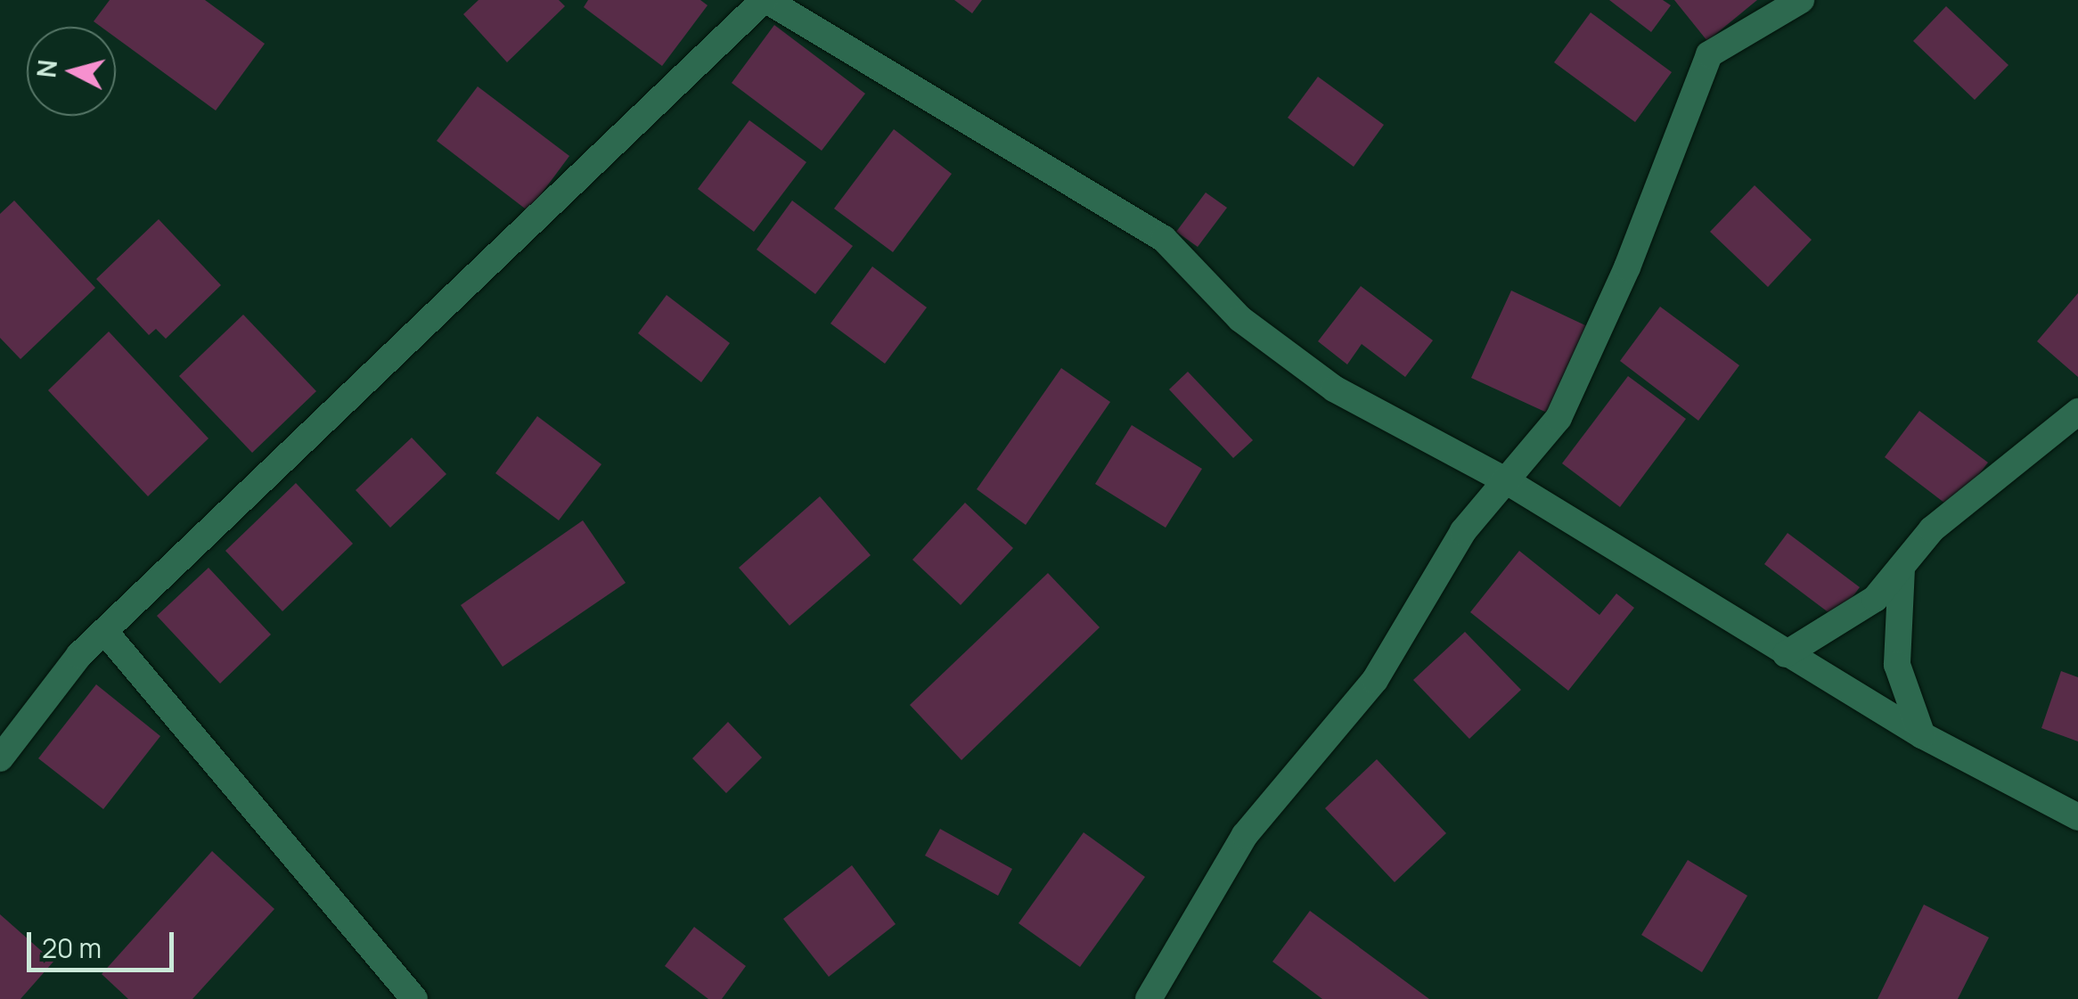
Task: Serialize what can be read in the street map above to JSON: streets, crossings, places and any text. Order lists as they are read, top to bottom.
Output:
{
  "scale_bar": "20 m",
  "north": "left"
}
